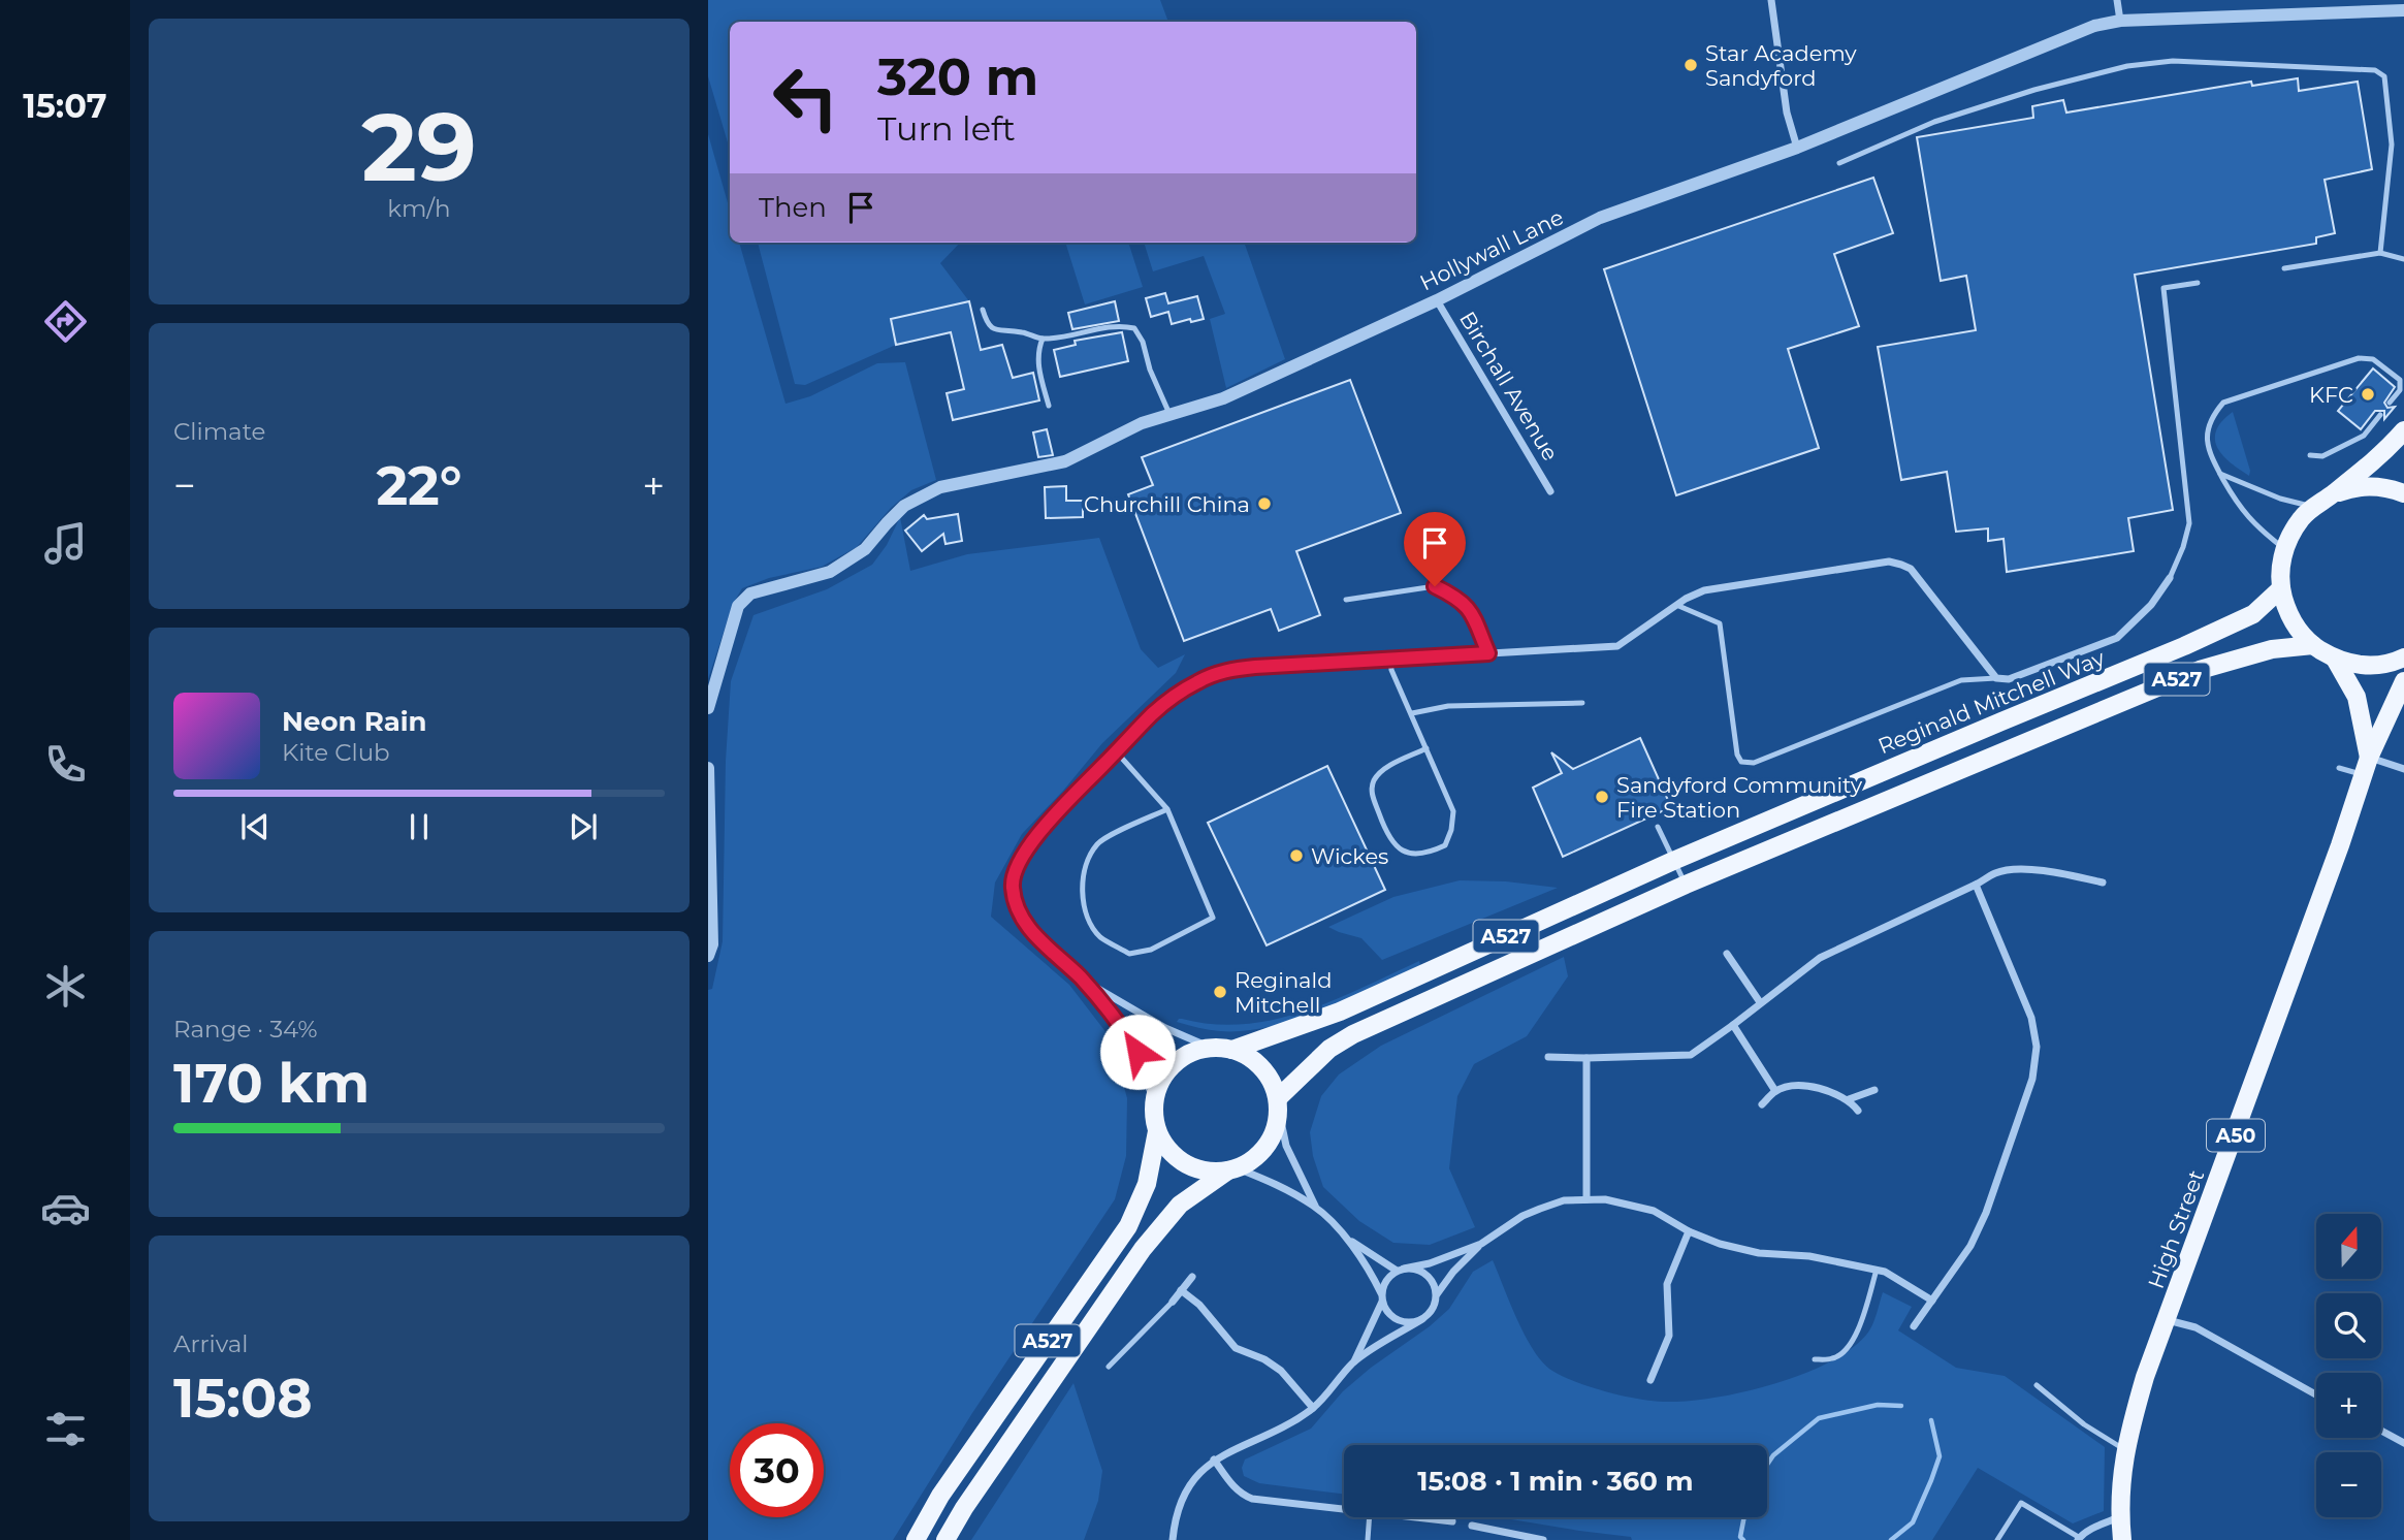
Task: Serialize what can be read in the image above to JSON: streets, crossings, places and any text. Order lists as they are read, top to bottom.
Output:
{
  "streets": {
    "main road": [
      "A527",
      "Reginald Mitchell Way",
      "A50",
      "High Street"
    ],
    "street": ["Hollywall Lane", "Birchall Avenue"]
  },
  "crossings": [
    ["Hollywall Lane", "Birchall Avenue"],
    ["A527", "Reginald Mitchell Way"],
    ["A50", "High Street"]
  ],
  "places": [
    "Star Academy Sandyford",
    "KFC",
    "Churchill China",
    "Sandyford Community Fire Station",
    "Wickes",
    "Reginald Mitchell"
  ],
  "north": "top",
  "page": {
    "tabs": "15:07",
    "tile": [
      ["29", "km/h"],
      "Climate",
      ["Range · 34%", "170 km"],
      ["Arrival", "15:08"]
    ],
    "turn": ["320 m", "Turn left"],
    "then": "Then",
    "heat": ["−", "22°", "+"],
    "song": ["Neon Rain", "Kite Club"],
    "map_buttons": ["+", "−"],
    "limit": "30",
    "trip": "15:08 · 1 min · 360 m"
  }
}
